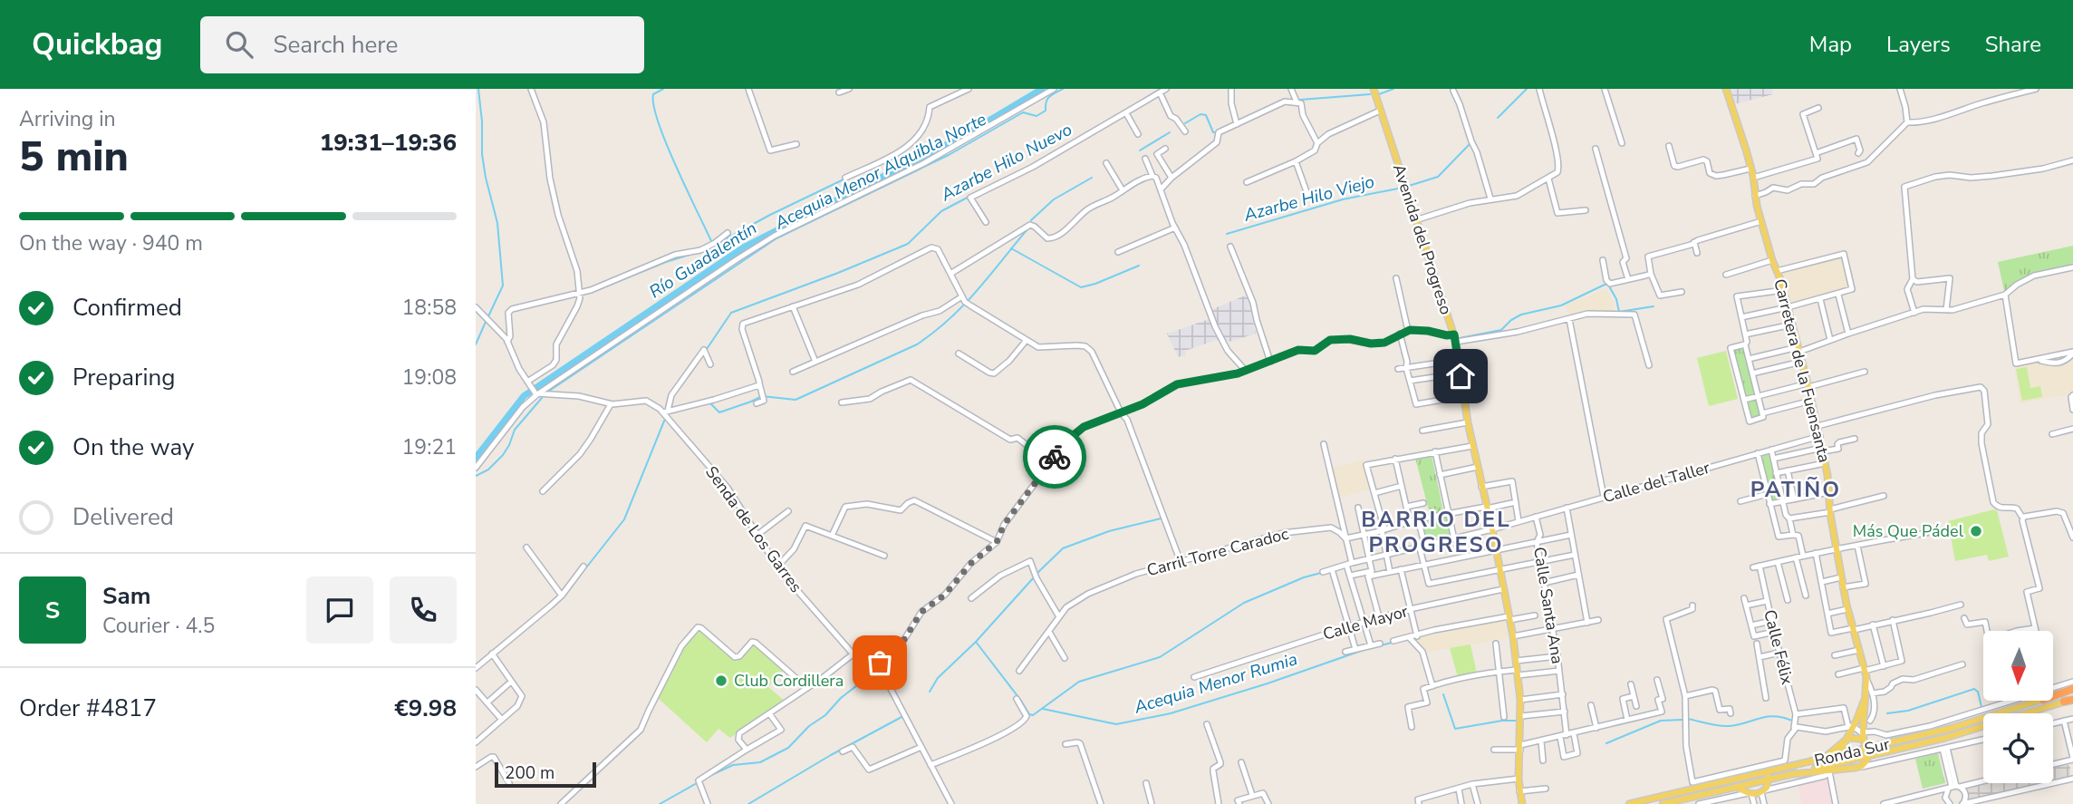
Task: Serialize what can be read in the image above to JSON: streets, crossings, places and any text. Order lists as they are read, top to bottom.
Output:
{
  "streets": {
    "main road": ["Avenida del Progreso", "Carretera de la Fuensanta", "Ronda Sur"],
    "street": [
      "Calle del Taller",
      "Senda de Los Garres",
      "Carril Torre Caradoc",
      "Calle Santa Ana",
      "Calle Mayor",
      "Calle Félix"
    ]
  },
  "crossings": [
    ["Avenida del Progreso", "Calle del Taller"],
    ["Avenida del Progreso", "Calle Mayor"],
    ["Carretera de la Fuensanta", "Calle del Taller"],
    ["Carretera de la Fuensanta", "Ronda Sur"],
    ["Calle del Taller", "Calle Santa Ana"]
  ],
  "districts": ["PATIÑO", "BARRIO DEL PROGRESO"],
  "water": [
    "Azarbe Hilo Nuevo",
    "Acequia Menor Alquibla Norte",
    "Azarbe Hilo Viejo",
    "Río Guadalentín",
    "Acequia Menor Rumia"
  ],
  "places": ["Más Que Pádel", "Club Cordillera"],
  "scale_bar": "200 m",
  "north": "bottom",
  "page": {
    "header": "Quickbag",
    "search": "Search here",
    "nav": ["Map", "Layers", "Share"],
    "heading": ["5 min", "Arriving in", "19:31–19:36"],
    "panel": [
      "Sam",
      "Courier · 4.5",
      "Order #4817",
      "€9.98"
    ],
    "bar": "On the way · 940 m",
    "list": [
      ["Confirmed", "18:58"],
      ["Preparing", "19:08"],
      ["On the way", "19:21"],
      "Delivered"
    ],
    "round": "S",
    "scale": "200 m"
  }
}
